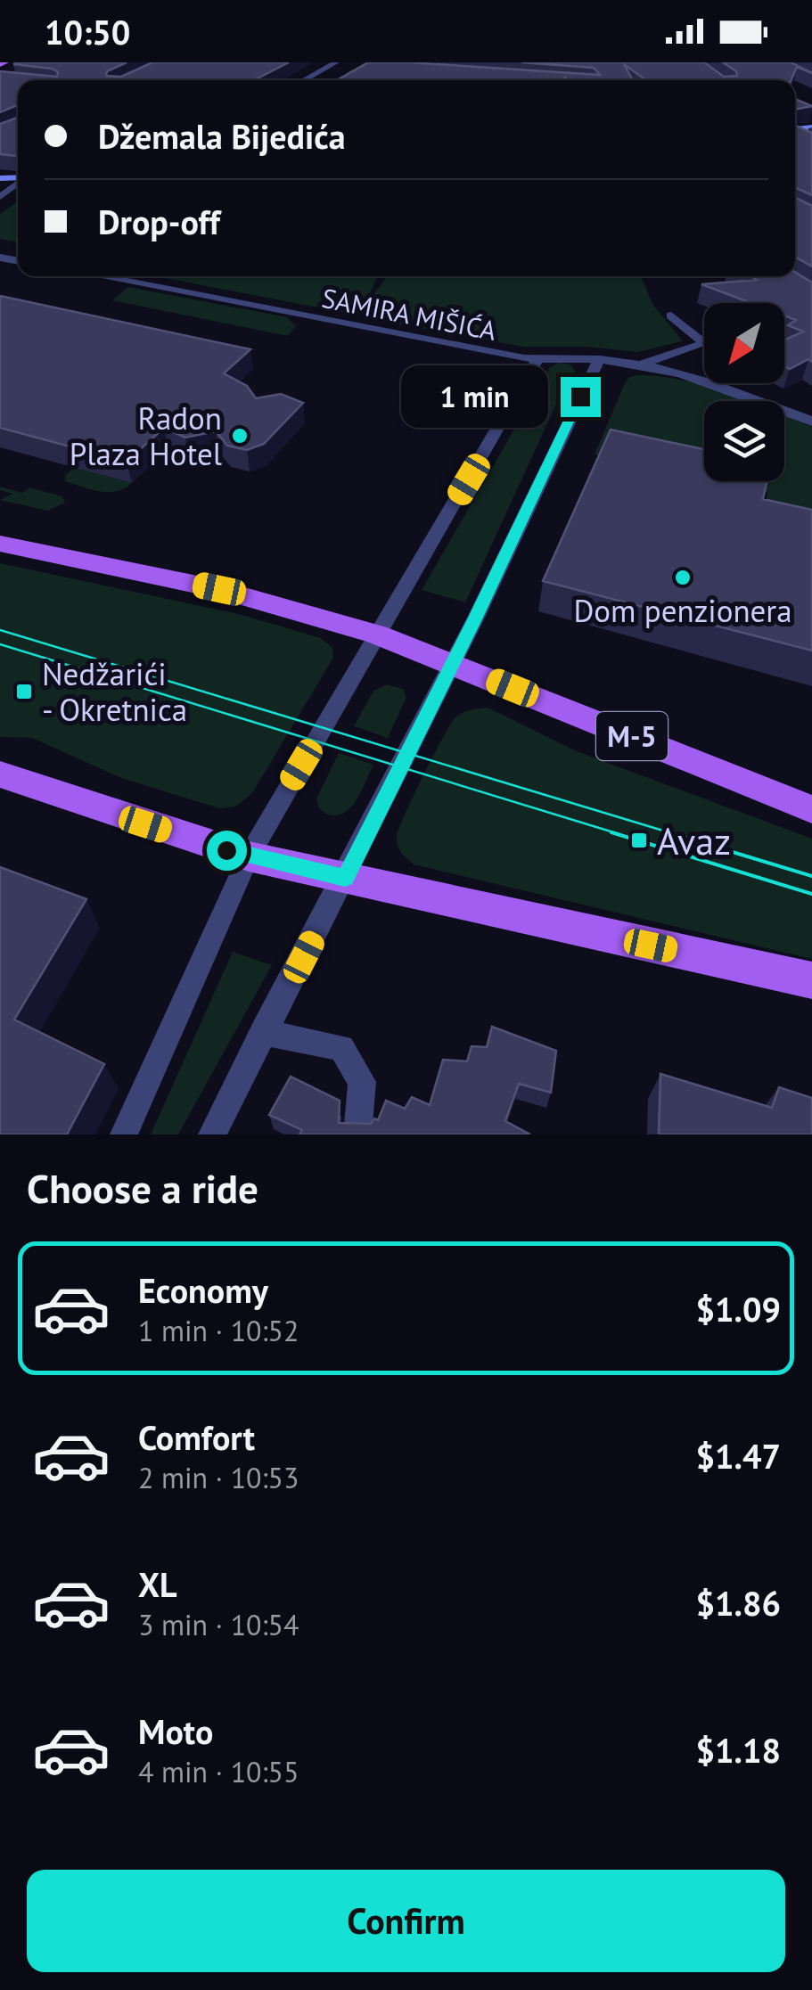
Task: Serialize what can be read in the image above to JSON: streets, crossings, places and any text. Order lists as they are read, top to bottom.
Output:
{
  "streets": {
    "main road": ["M-5"],
    "street": ["SAMIRA MIŠIĆA"]
  },
  "places": {
    "other": ["Radon Plaza Hotel", "Dom penzionera"],
    "transit": ["Nedžarići - Okretnica", "Avaz"]
  },
  "north": "bottom left",
  "page": {
    "status": "10:50",
    "banner": ["Džemala Bijedića", "Drop-off"],
    "bubble": "1 min",
    "heading": "Choose a ride",
    "list": [
      {
        "name": "Economy",
        "note": "1 min · 10:52",
        "value": "$1.09"
      },
      {
        "name": "Comfort",
        "note": "2 min · 10:53",
        "value": "$1.47"
      },
      {
        "name": "XL",
        "note": "3 min · 10:54",
        "value": "$1.86"
      },
      {
        "name": "Moto",
        "note": "4 min · 10:55",
        "value": "$1.18"
      }
    ],
    "buttons": "Confirm"
  }
}
